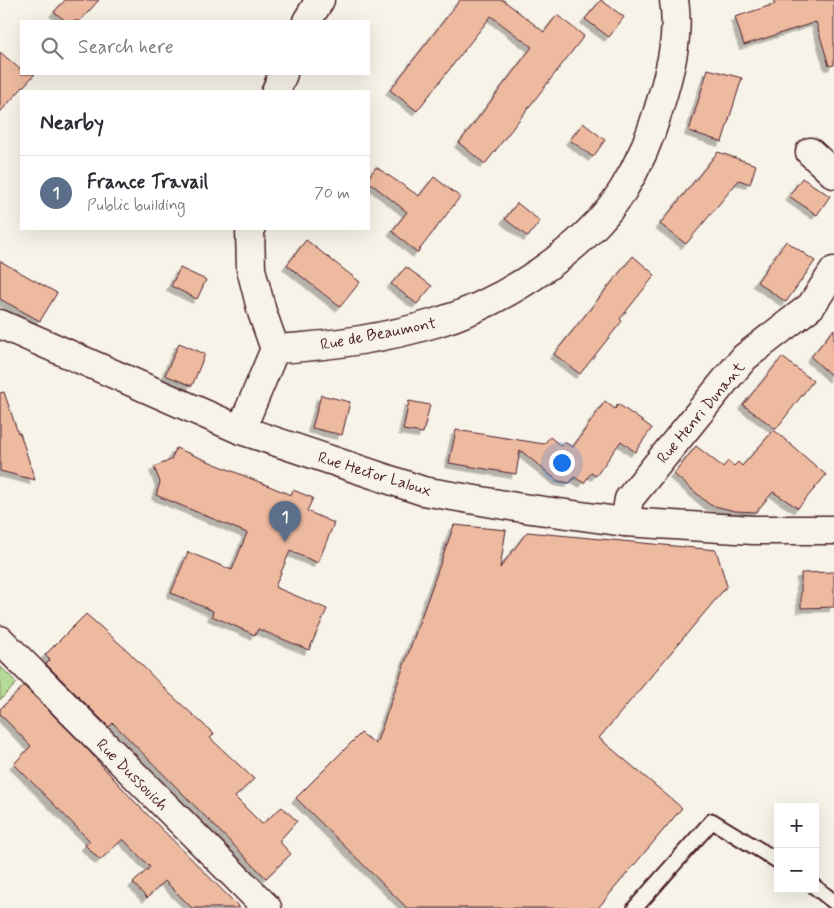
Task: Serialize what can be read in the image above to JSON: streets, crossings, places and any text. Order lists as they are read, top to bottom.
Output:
{
  "streets": {
    "street": [
      "Rue de Beaumont",
      "Rue Henri Dunant",
      "Rue Hector Laloux",
      "Rue Dussouich"
    ]
  },
  "crossings": [
    ["Rue Henri Dunant", "Rue Hector Laloux"]
  ],
  "page": {
    "search": "Search here",
    "heading": "Nearby",
    "list": [
      {
        "mark": "1",
        "name": "France Travail",
        "note": "Public building",
        "value": "70 m"
      }
    ],
    "pins": "1",
    "map_buttons": ["+", "−"]
  }
}
